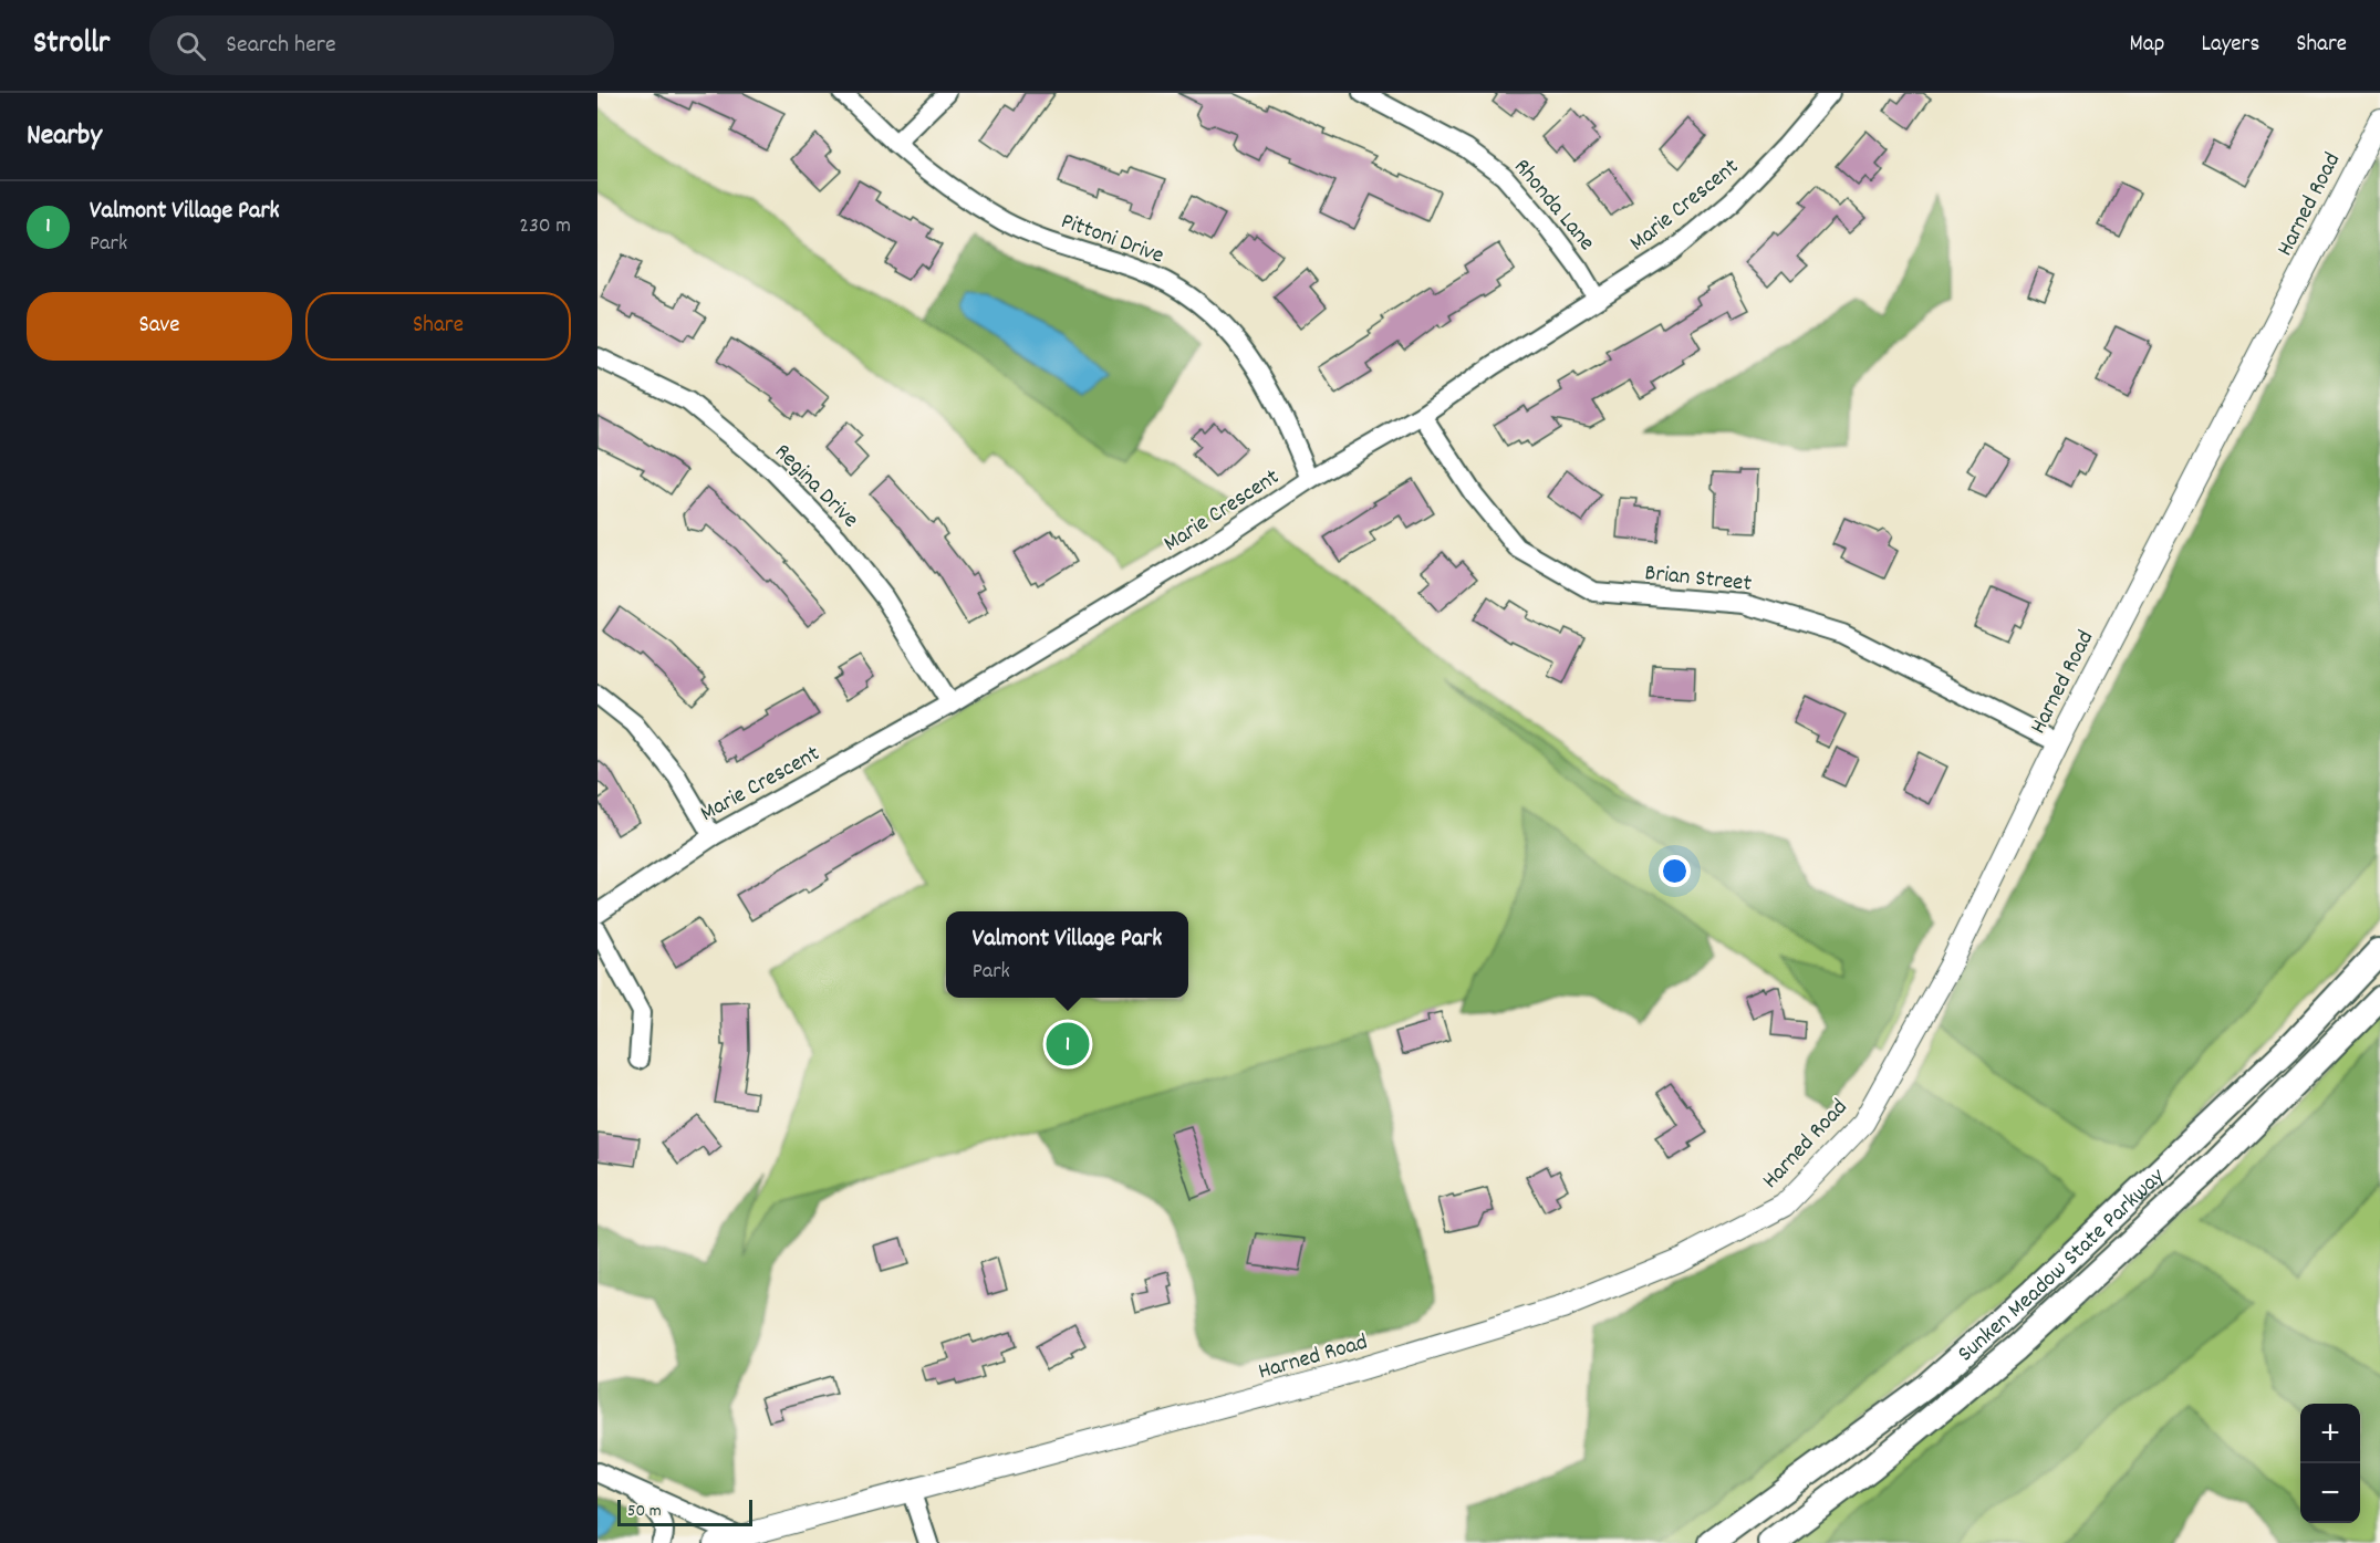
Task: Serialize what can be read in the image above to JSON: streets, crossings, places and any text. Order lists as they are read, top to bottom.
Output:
{
  "streets": {
    "highway": ["Sunken Meadow State Parkway"],
    "main road": ["Harned Road"],
    "street": [
      "Rhonda Lane",
      "Marie Crescent",
      "Pittoni Drive",
      "Regina Drive",
      "Brian Street"
    ]
  },
  "crossings": [
    ["Rhonda Lane", "Marie Crescent"],
    ["Marie Crescent", "Pittoni Drive"],
    ["Marie Crescent", "Regina Drive"],
    ["Marie Crescent", "Brian Street"],
    ["Harned Road", "Brian Street"]
  ],
  "scale_bar": "50 m",
  "page": {
    "header": "Strollr",
    "search": "Search here",
    "nav": ["Map", "Layers", "Share"],
    "heading": "Nearby",
    "list": [
      {
        "mark": "1",
        "name": "Valmont Village Park",
        "note": "Park",
        "value": "230 m"
      }
    ],
    "buttons": ["Save", "Share"],
    "popup": ["Valmont Village Park", "Park"],
    "pins": "1",
    "map_buttons": ["+", "−"],
    "scale": "50 m"
  }
}
